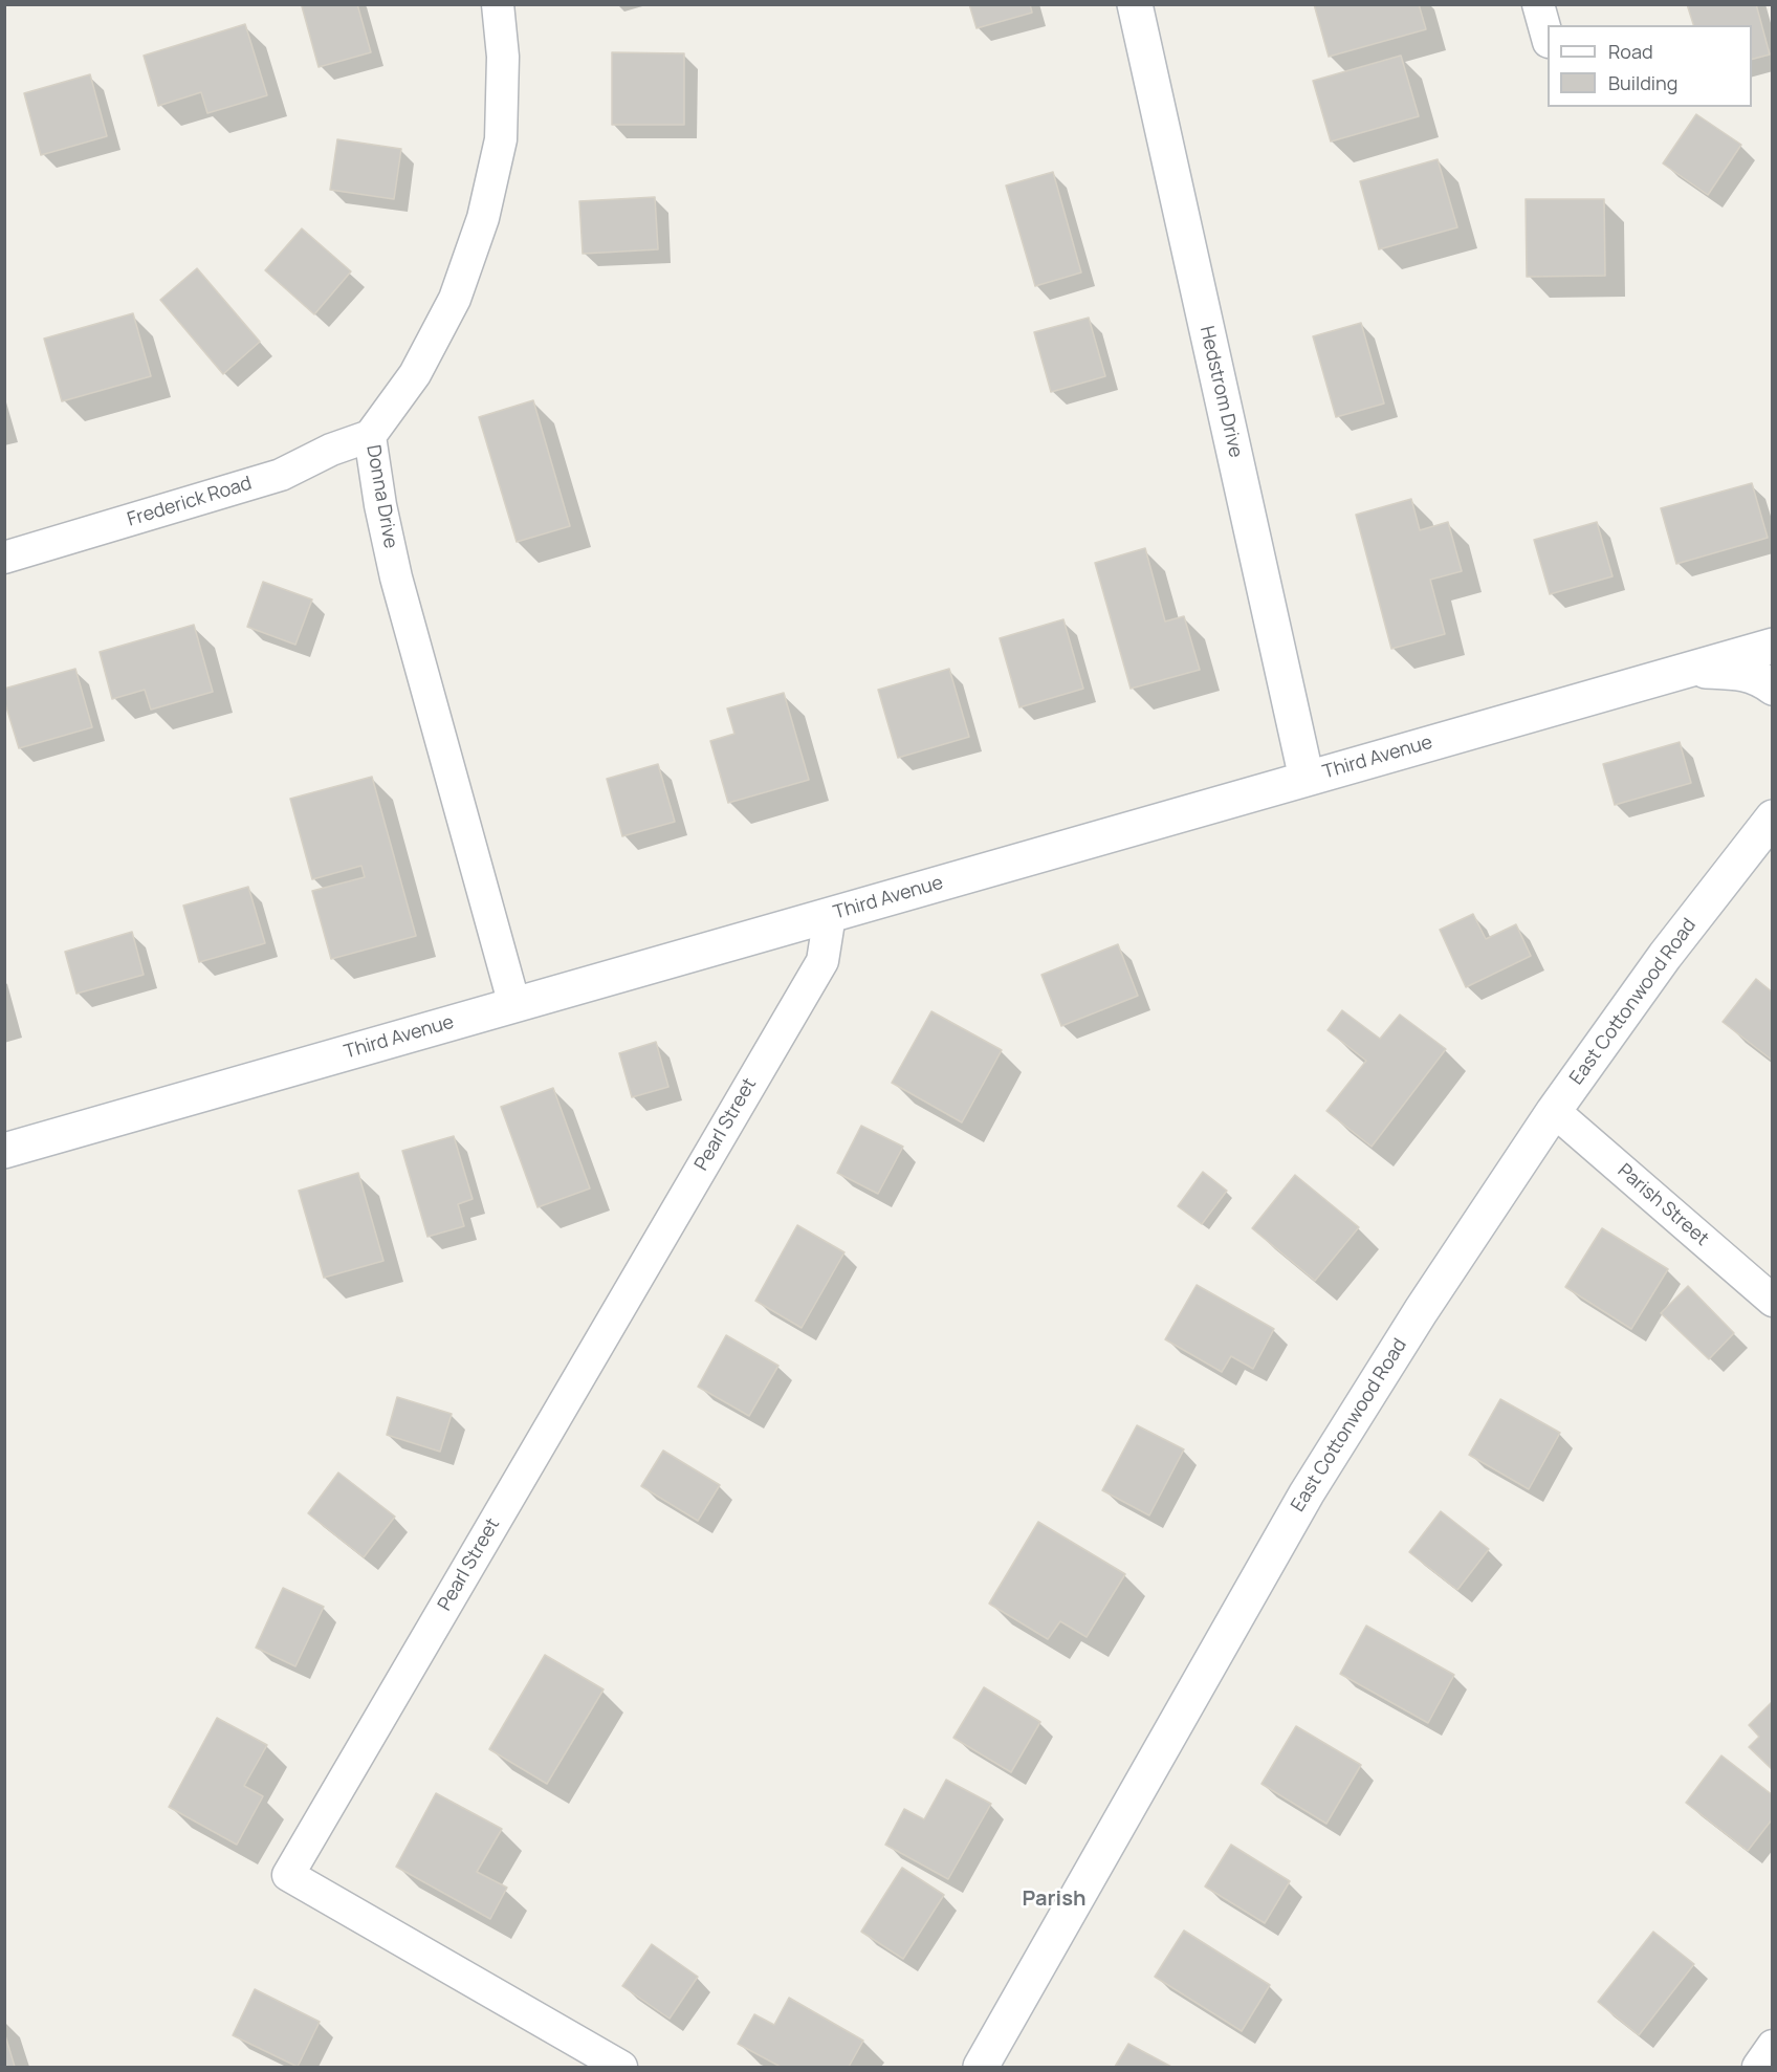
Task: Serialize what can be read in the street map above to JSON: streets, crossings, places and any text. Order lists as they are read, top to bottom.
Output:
{
  "streets": {
    "street": [
      "Hedstrom Drive",
      "Donna Drive",
      "Frederick Road",
      "Third Avenue",
      "East Cottonwood Road",
      "Pearl Street",
      "Parish Street"
    ]
  },
  "crossings": [
    ["Hedstrom Drive", "Third Avenue"],
    ["Donna Drive", "Frederick Road"],
    ["Donna Drive", "Third Avenue"],
    ["Third Avenue", "Pearl Street"],
    ["East Cottonwood Road", "Parish Street"]
  ],
  "districts": ["Parish"],
  "legend": ["Road", "Building"]
}
